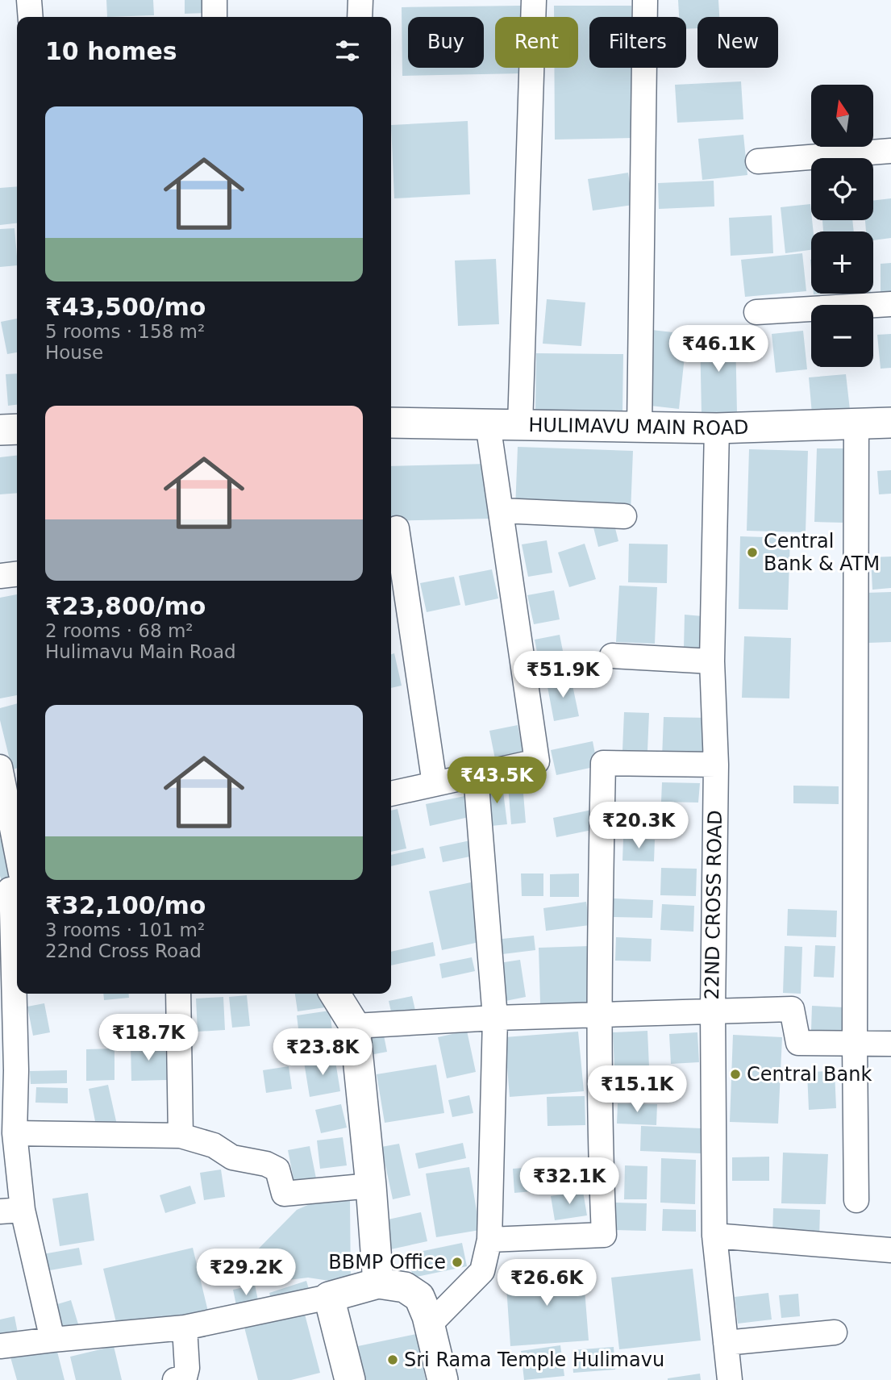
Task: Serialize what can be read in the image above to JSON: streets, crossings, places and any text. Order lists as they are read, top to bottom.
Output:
{
  "streets": {
    "street": ["HULIMAVU MAIN ROAD", "22ND CROSS ROAD"]
  },
  "crossings": [
    ["HULIMAVU MAIN ROAD", "22ND CROSS ROAD"]
  ],
  "places": [
    "Central Bank & ATM",
    "Central Bank",
    "BBMP Office",
    "Sri Rama Temple Hulimavu"
  ],
  "north": "top",
  "page": {
    "chip": [
      "Buy",
      "Rent",
      "Filters",
      "New"
    ],
    "heading": "10 homes",
    "map_buttons": ["+", "−"],
    "list": [
      {
        "name": "₹43,500/mo",
        "note": "5 rooms · 158 m² · House"
      },
      {
        "name": "₹23,800/mo",
        "note": "2 rooms · 68 m² · Hulimavu Main Road"
      },
      {
        "name": "₹32,100/mo",
        "note": "3 rooms · 101 m² · 22nd Cross Road"
      }
    ],
    "price": [
      "₹46.1K",
      "₹51.9K",
      "₹43.5K",
      "₹20.3K",
      "₹18.7K",
      "₹23.8K",
      "₹15.1K",
      "₹32.1K",
      "₹29.2K",
      "₹26.6K"
    ]
  }
}
